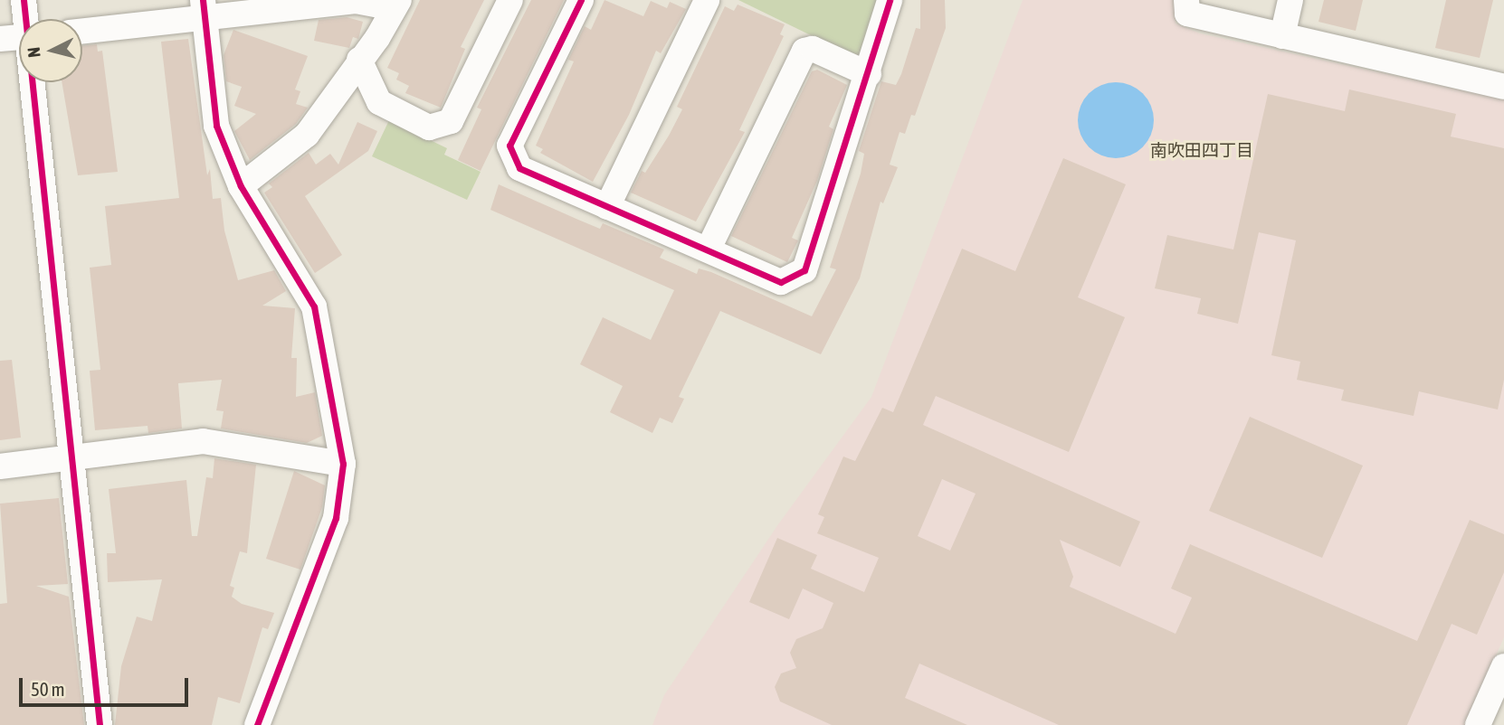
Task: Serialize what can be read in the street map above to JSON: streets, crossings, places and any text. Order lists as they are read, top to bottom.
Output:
{
  "districts": ["南吹田四丁目"],
  "scale_bar": "50 m",
  "north": "left"
}
